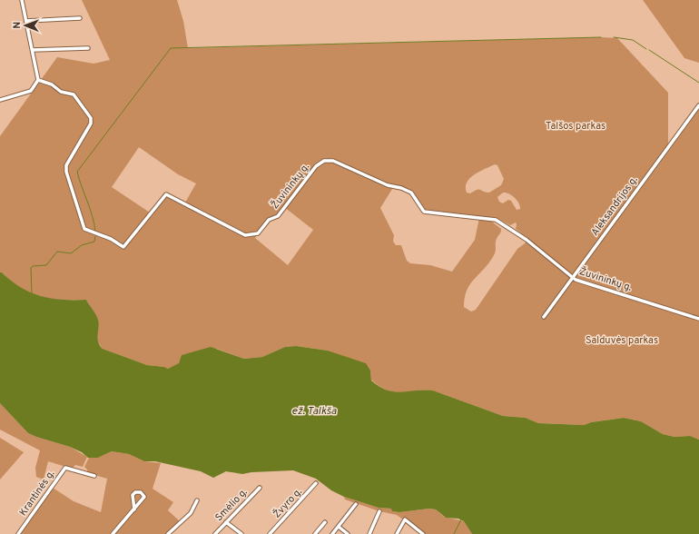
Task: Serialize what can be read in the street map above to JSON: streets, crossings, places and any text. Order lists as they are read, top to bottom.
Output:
{
  "streets": {
    "street": [
      "Žuvininkų g.",
      "Aleksandrijos g.",
      "Krantinės g.",
      "Žvyro g.",
      "Smėlio g."
    ]
  },
  "crossings": [
    ["Žuvininkų g.", "Aleksandrijos g."]
  ],
  "water": ["ež. Talkša"],
  "parks": ["Talšos parkas", "Salduvės parkas"],
  "north": "left"
}
